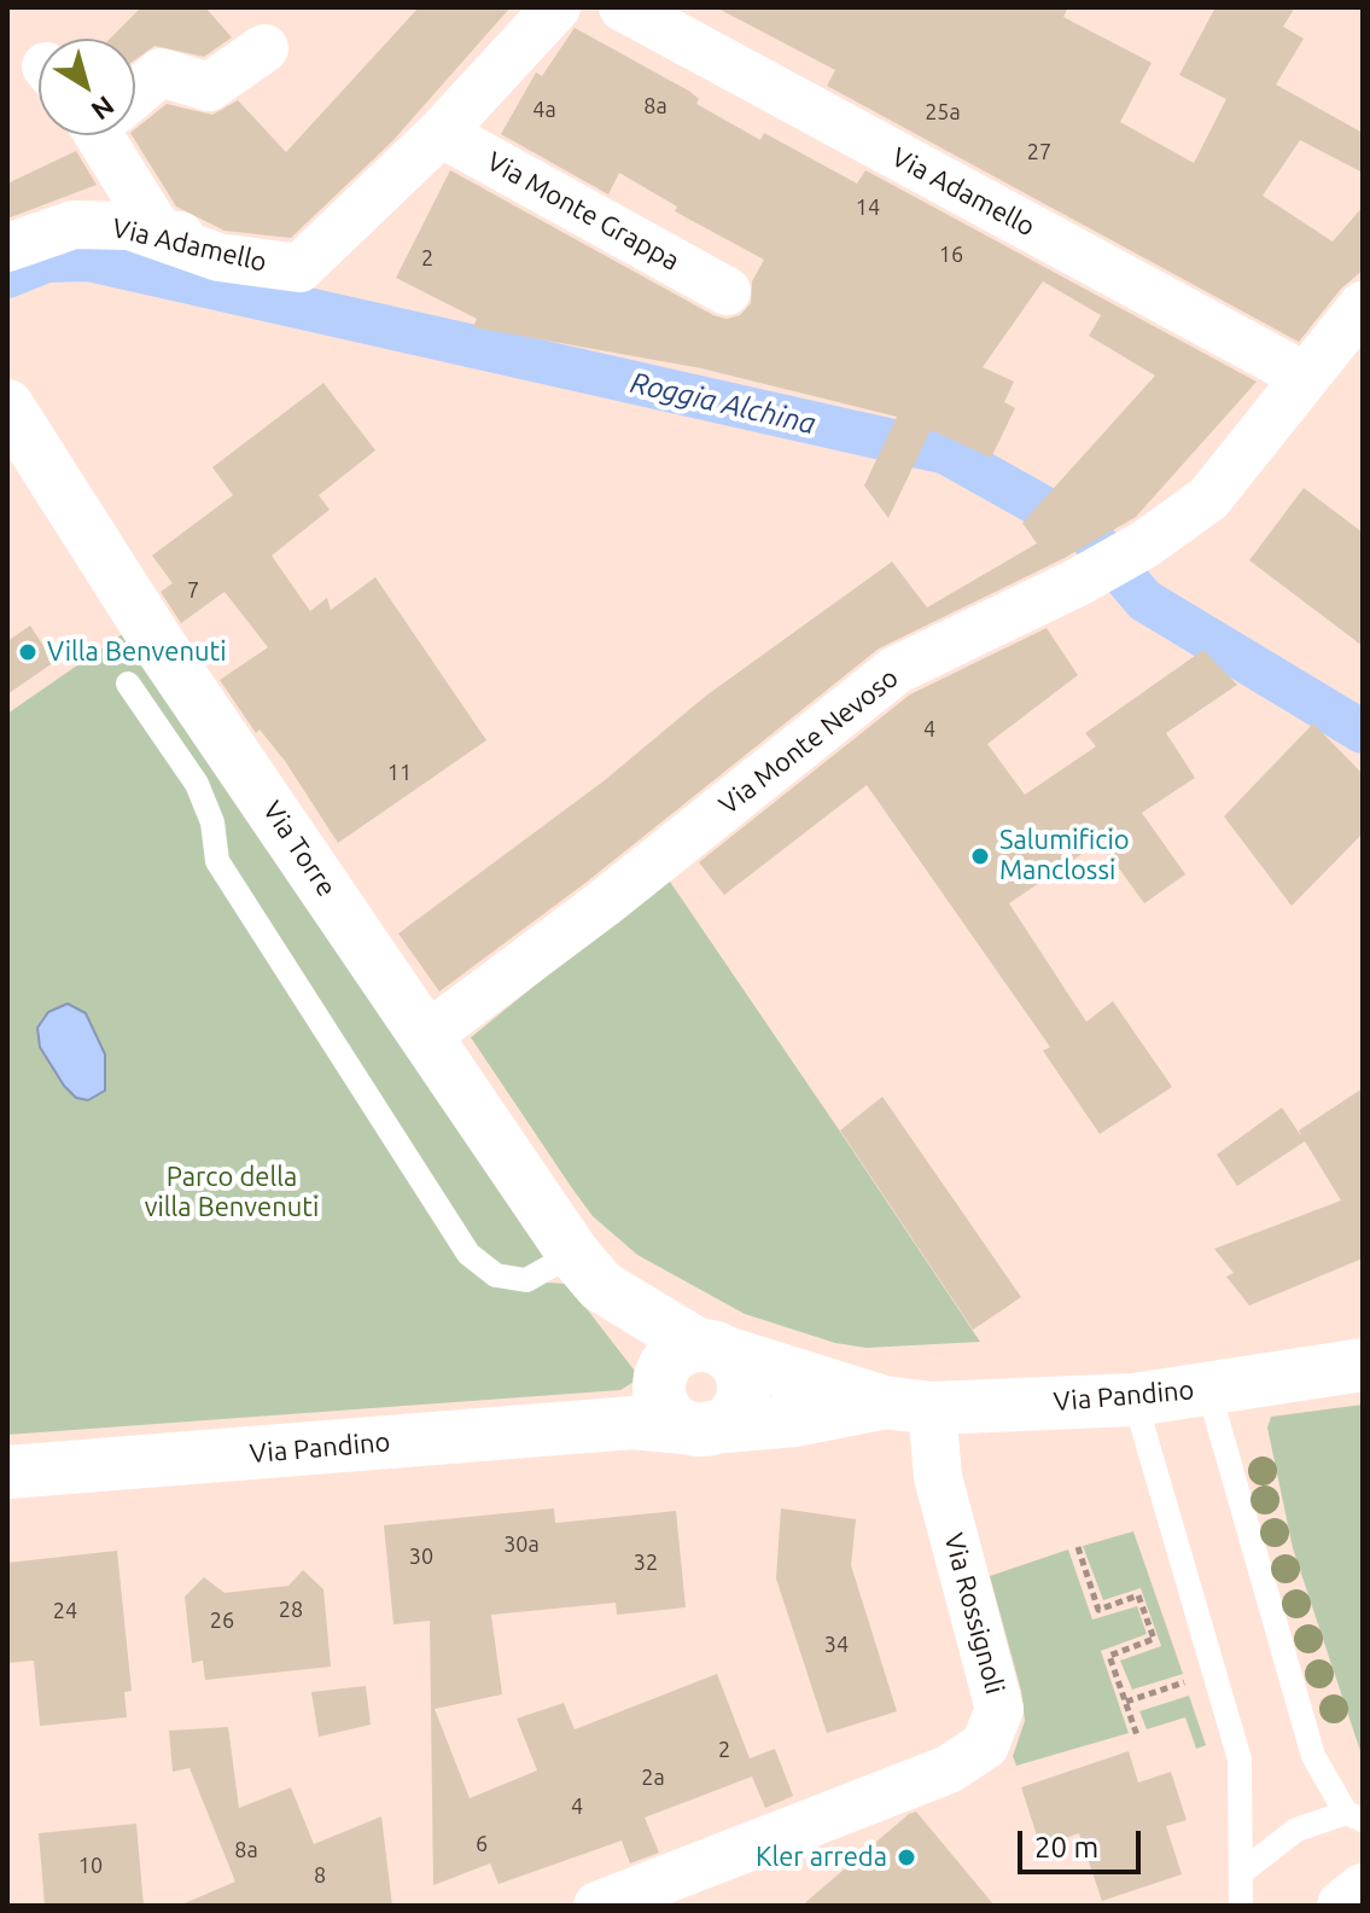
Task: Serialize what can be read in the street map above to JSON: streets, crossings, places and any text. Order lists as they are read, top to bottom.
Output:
{
  "streets": {
    "street": [
      "Via Adamello",
      "Via Monte Grappa",
      "Via Monte Nevoso",
      "Via Torre",
      "Via Pandino",
      "Via Rossignoli"
    ]
  },
  "crossings": [
    ["Via Adamello", "Via Monte Grappa"],
    ["Via Adamello", "Via Monte Nevoso"],
    ["Via Monte Nevoso", "Via Torre"],
    ["Via Torre", "Via Pandino"],
    ["Via Pandino", "Via Rossignoli"]
  ],
  "water": ["Roggia Alchina"],
  "parks": ["Parco della villa Benvenuti"],
  "places": ["Villa Benvenuti", "Salumificio Manclossi", "Kler arreda"],
  "house_numbers": [
    "8a",
    "4a",
    "25a",
    "27",
    "14",
    "16",
    "2",
    "7",
    "4",
    "11",
    "30a",
    "30",
    "32",
    "28",
    "24",
    "26",
    "34",
    "2",
    "2a",
    "4",
    "6",
    "8a",
    "10",
    "8"
  ],
  "scale_bar": "20 m",
  "north": "bottom right"
}
